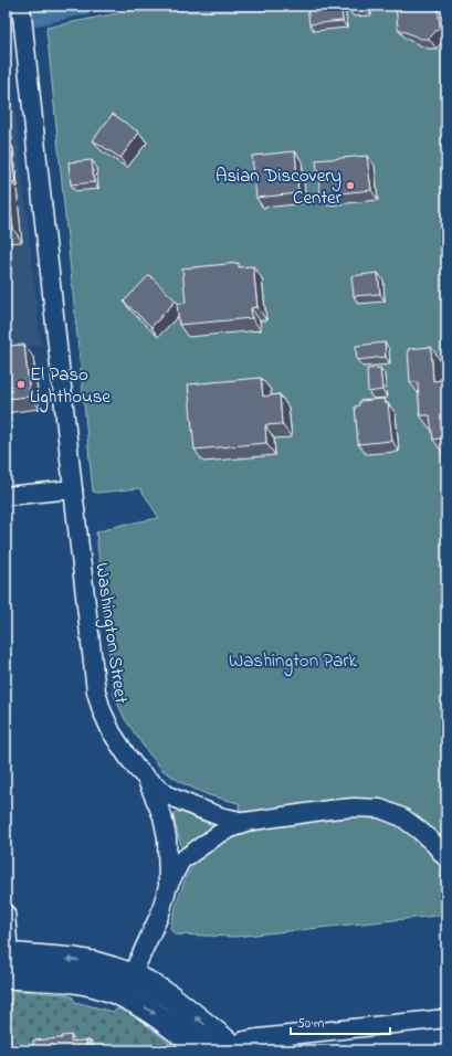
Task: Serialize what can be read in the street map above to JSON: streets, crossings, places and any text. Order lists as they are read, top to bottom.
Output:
{
  "streets": {
    "street": ["Washington Street"]
  },
  "parks": ["Washington Park"],
  "places": ["Asian Discovery Center", "El Paso Lighthouse"],
  "scale_bar": "50 m"
}
